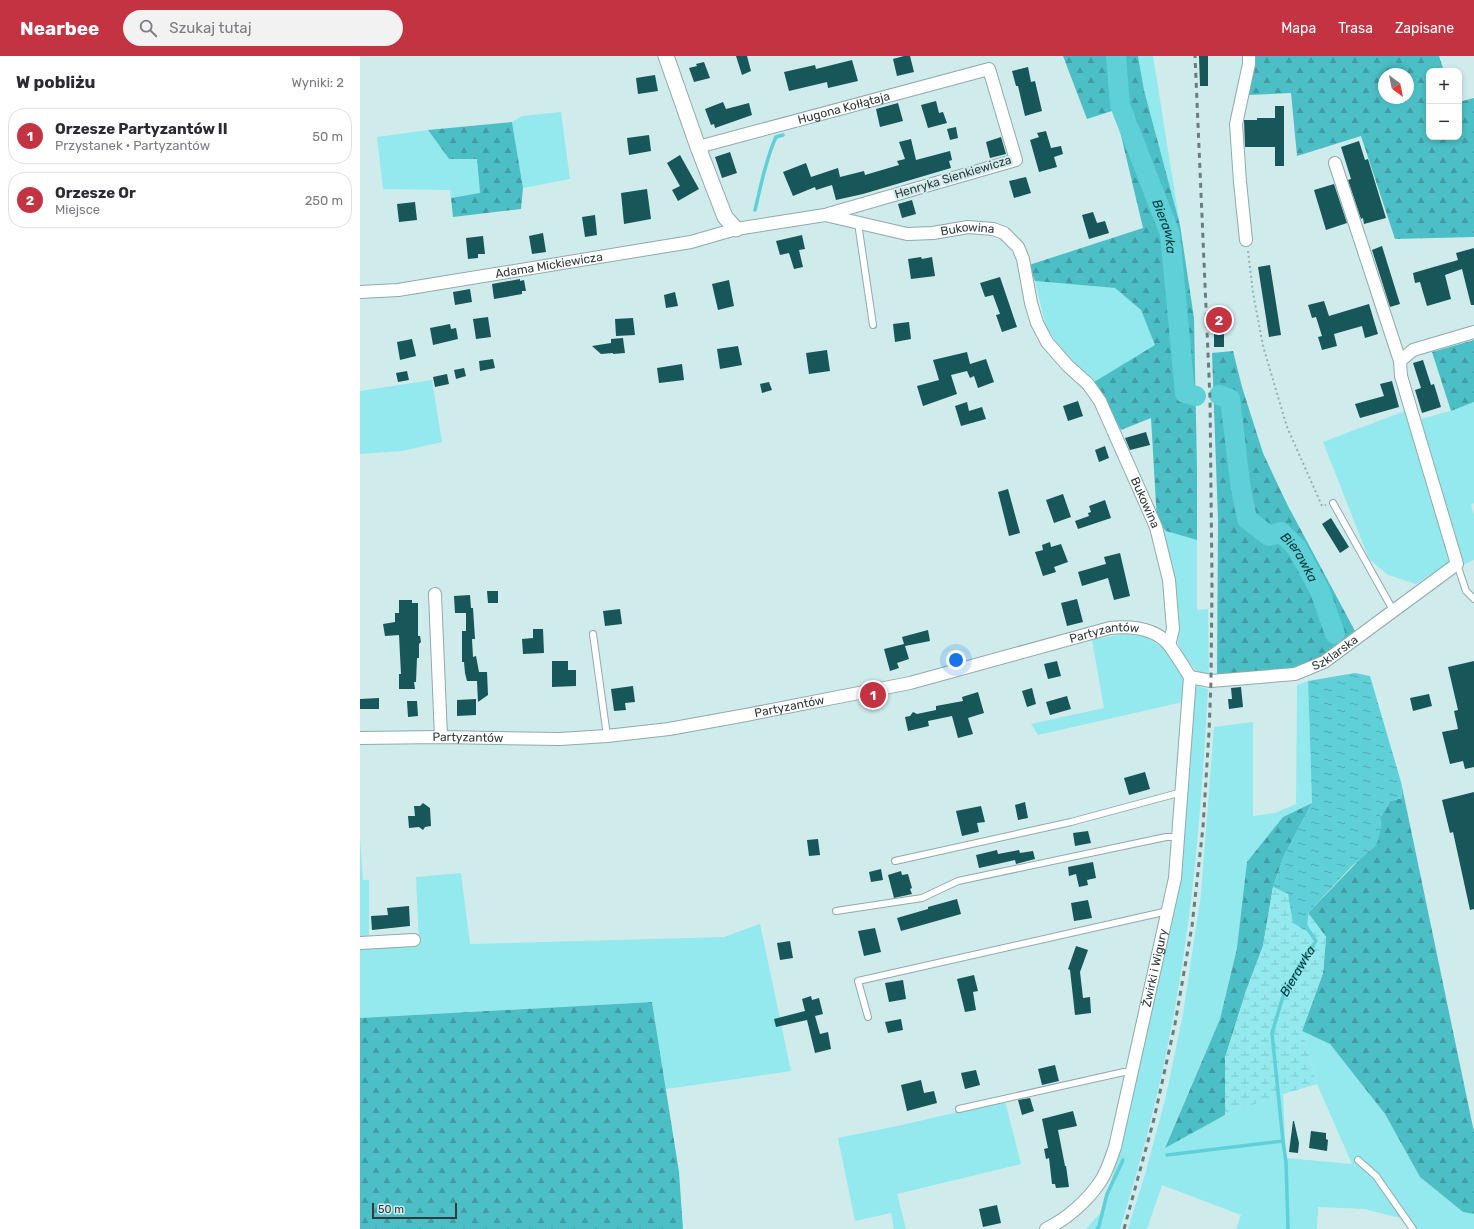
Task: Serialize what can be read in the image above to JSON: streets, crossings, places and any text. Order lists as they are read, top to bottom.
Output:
{
  "streets": {
    "street": [
      "Hugona Kołłątaja",
      "Henryka Sienkiewicza",
      "Bukowina",
      "Adama Mickiewicza",
      "Partyzantów",
      "Szklarska",
      "Żwirki i Wigury"
    ]
  },
  "crossings": [
    ["Hugona Kołłątaja", "Henryka Sienkiewicza"],
    ["Henryka Sienkiewicza", "Bukowina"],
    ["Bukowina", "Adama Mickiewicza"],
    ["Bukowina", "Partyzantów"],
    ["Partyzantów", "Szklarska"],
    ["Partyzantów", "Żwirki i Wigury"],
    ["Szklarska", "Żwirki i Wigury"]
  ],
  "water": ["Bierawka"],
  "scale_bar": "50 m",
  "north": "bottom right",
  "page": {
    "header": "Nearbee",
    "search": "Szukaj tutaj",
    "nav": ["Mapa", "Trasa", "Zapisane"],
    "heading": ["W pobliżu", "Wyniki: 2"],
    "map_buttons": ["+", "−"],
    "list": [
      {
        "mark": "1",
        "name": "Orzesze Partyzantów II",
        "note": "Przystanek · Partyzantów",
        "value": "50 m"
      },
      {
        "mark": "2",
        "name": "Orzesze Or",
        "note": "Miejsce",
        "value": "250 m"
      }
    ],
    "pins": ["2", "1"],
    "scale": "50 m"
  }
}
